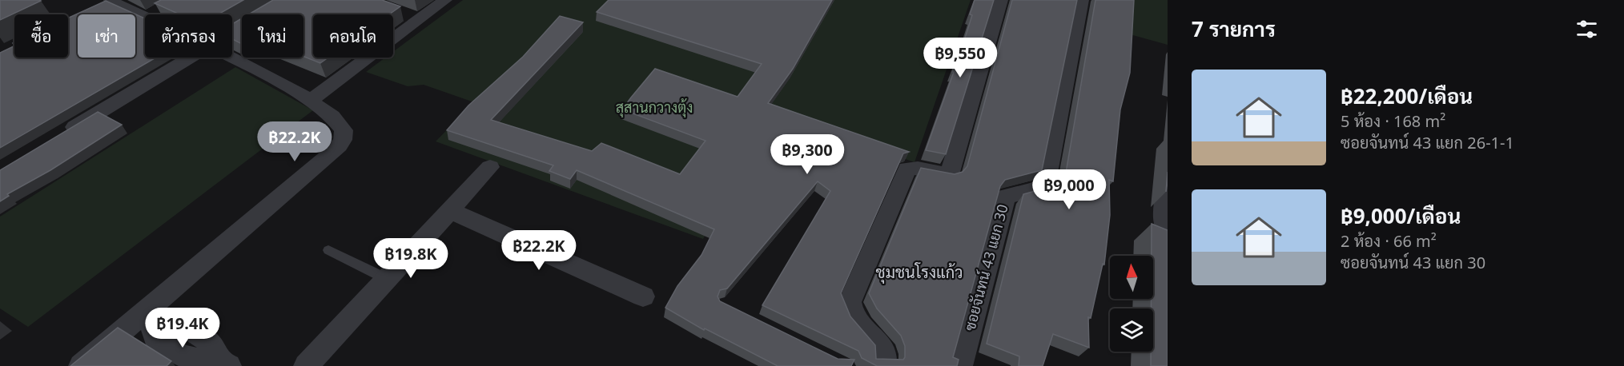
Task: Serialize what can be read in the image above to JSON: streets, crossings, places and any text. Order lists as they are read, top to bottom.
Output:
{
  "streets": {
    "street": ["ซอยจันทน์ 43 แยก 30"]
  },
  "districts": ["ชุมชนโรงแก้ว"],
  "parks": ["สุสานกวางตุ้ง"],
  "north": "top",
  "page": {
    "heading": "7 รายการ",
    "chip": [
      "ซื้อ",
      "เช่า",
      "ตัวกรอง",
      "ใหม่",
      "คอนโด"
    ],
    "price": [
      "฿9,550",
      "฿22.2K",
      "฿9,300",
      "฿9,000",
      "฿22.2K",
      "฿19.8K",
      "฿19.4K"
    ],
    "list": [
      {
        "name": "฿22,200/เดือน",
        "note": "5 ห้อง · 168 m² · ซอยจันทน์ 43 แยก 26-1-1"
      },
      {
        "name": "฿9,000/เดือน",
        "note": "2 ห้อง · 66 m² · ซอยจันทน์ 43 แยก 30"
      }
    ]
  }
}
